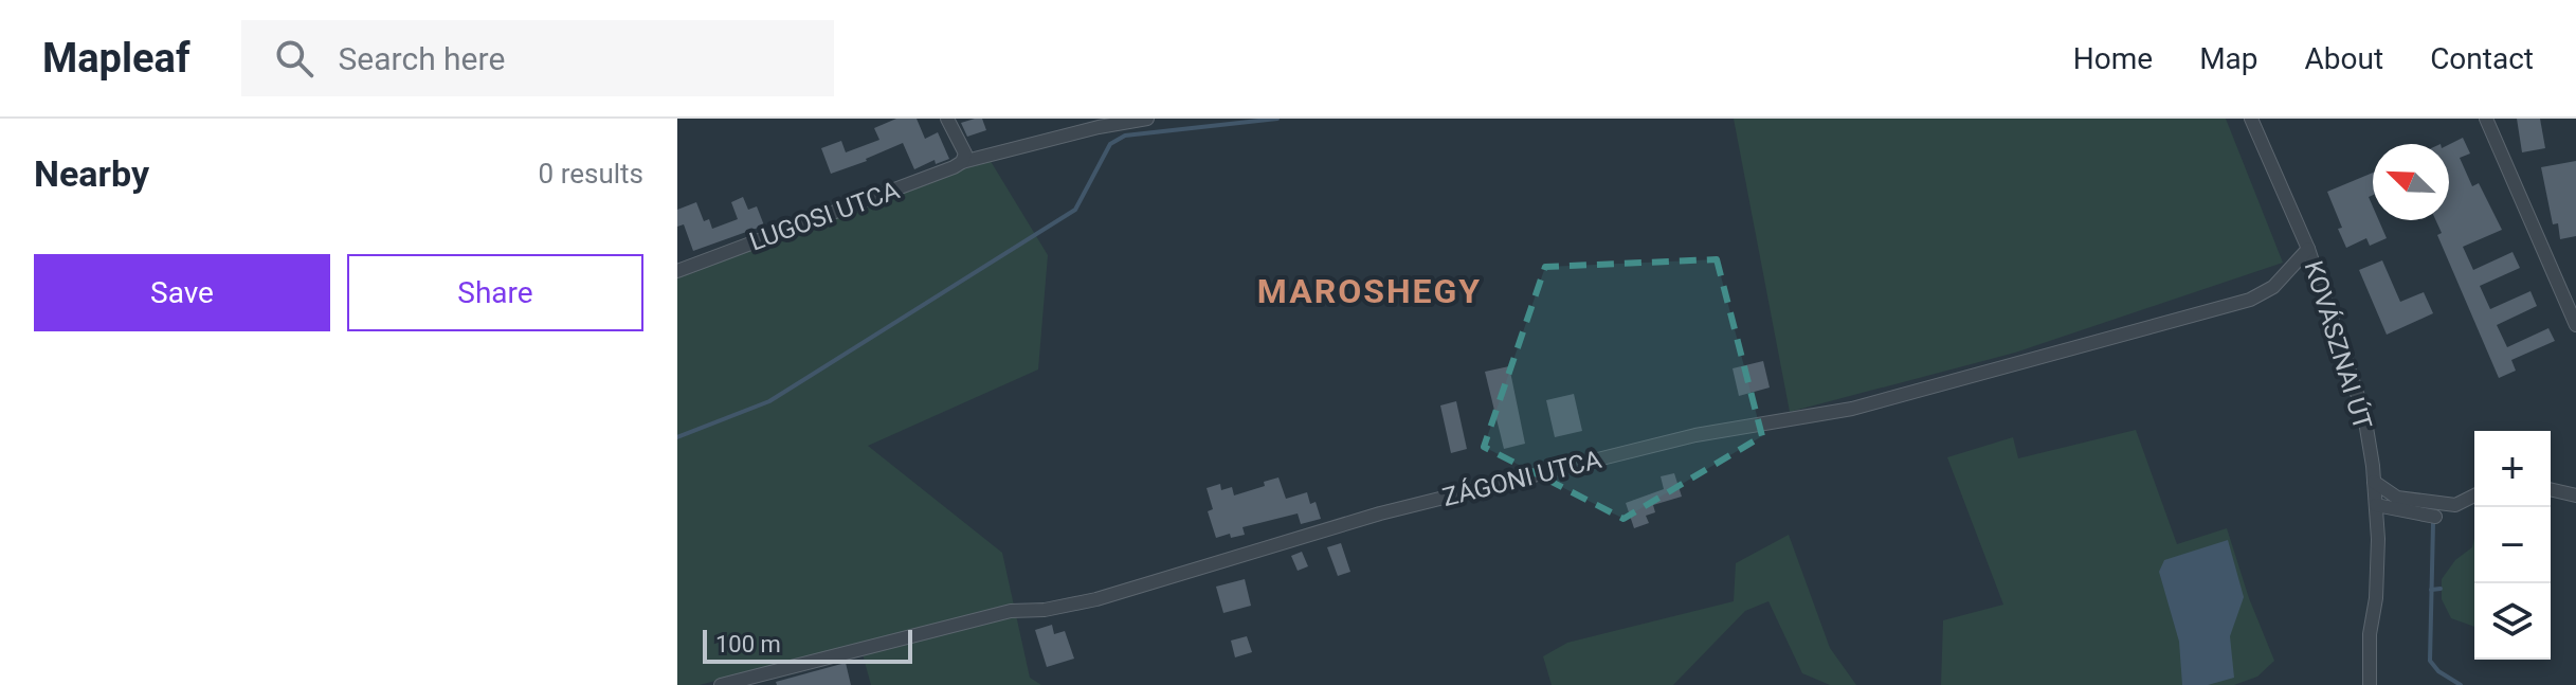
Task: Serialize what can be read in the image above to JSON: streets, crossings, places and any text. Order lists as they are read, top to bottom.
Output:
{
  "streets": {
    "street": ["LUGOSI UTCA", "KOVÁSZNAI ÚT", "ZÁGONI UTCA"]
  },
  "crossings": [
    ["KOVÁSZNAI ÚT", "ZÁGONI UTCA"]
  ],
  "districts": ["MAROSHEGY"],
  "scale_bar": "100 m",
  "north": "top left",
  "page": {
    "header": "Mapleaf",
    "search": "Search here",
    "nav": [
      "Home",
      "Map",
      "About",
      "Contact"
    ],
    "heading": ["Nearby", "0 results"],
    "buttons": ["Save", "Share"],
    "map_buttons": ["+", "−"],
    "scale": "100 m"
  }
}
